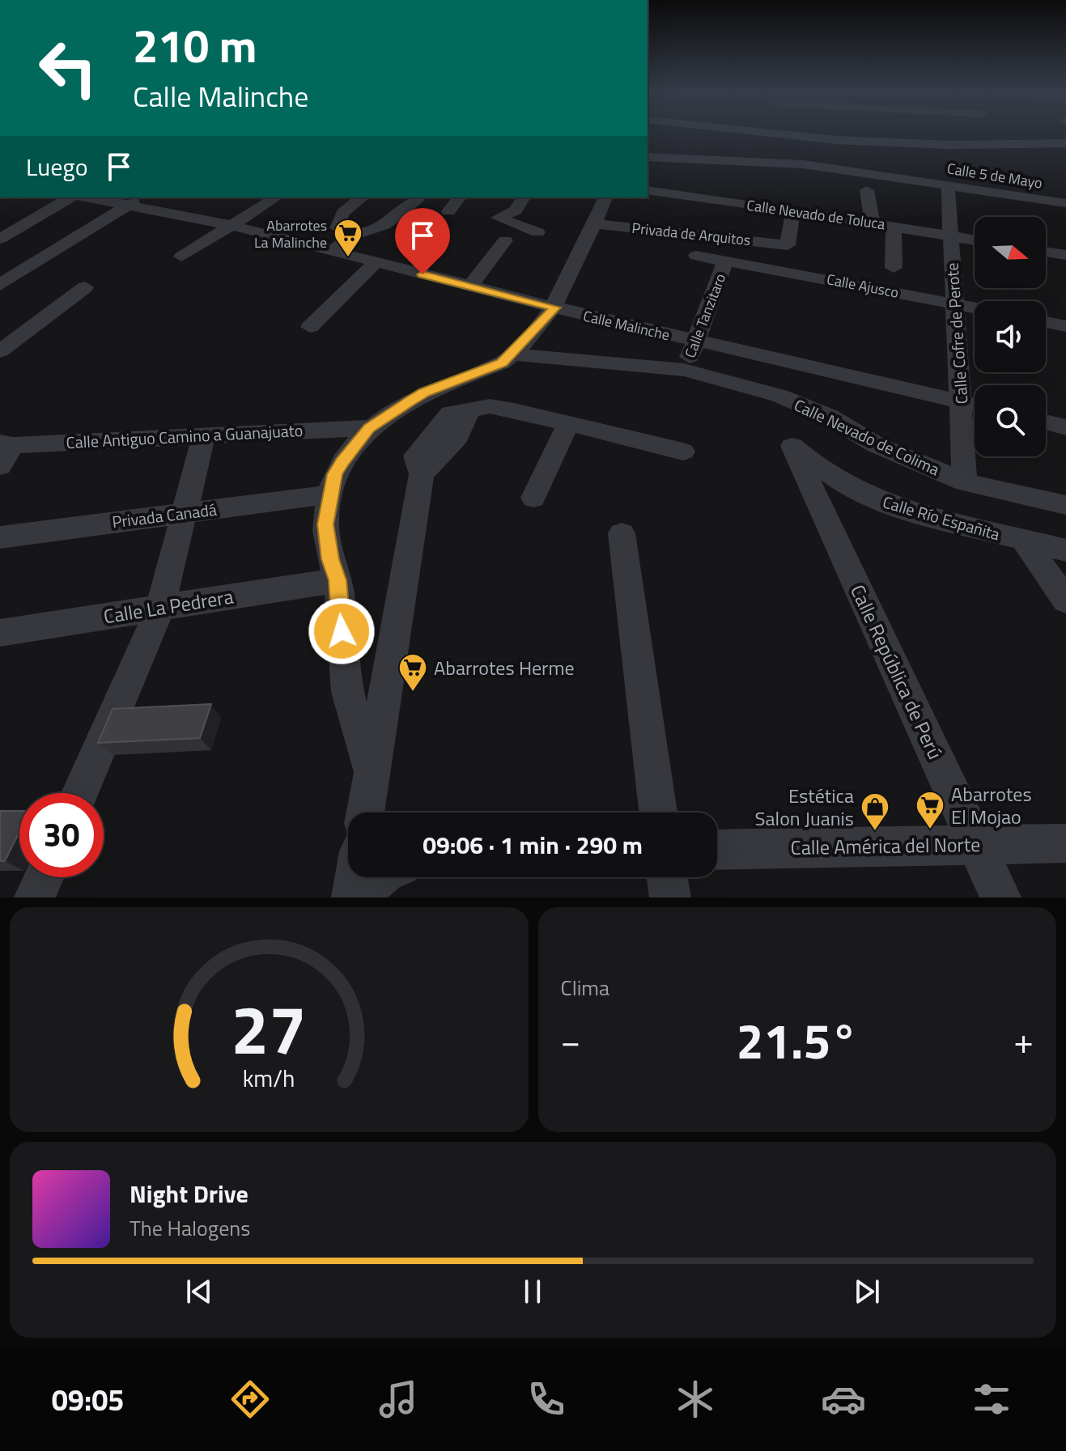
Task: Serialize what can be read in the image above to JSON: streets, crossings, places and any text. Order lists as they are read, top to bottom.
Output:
{
  "streets": {
    "street": [
      "Calle 5 de Mayo",
      "Calle Nevado de Toluca",
      "Privada de Arquitos",
      "Calle Ajusco",
      "Calle Tanzitaro",
      "Calle Malinche",
      "Calle Cofre de Perote",
      "Calle Antiguo Camino a Guanajuato",
      "Calle Nevado de Colima",
      "Privada Canadá",
      "Calle Río Españita",
      "Calle La Pedrera",
      "Calle República de Perú",
      "Calle América del Norte"
    ]
  },
  "crossings": [
    ["Calle 5 de Mayo", "Calle Cofre de Perote"],
    ["Calle Nevado de Toluca", "Privada de Arquitos"],
    ["Calle Nevado de Toluca", "Calle Cofre de Perote"],
    ["Calle Ajusco", "Calle Tanzitaro"],
    ["Calle Ajusco", "Calle Cofre de Perote"],
    ["Calle Tanzitaro", "Calle Malinche"],
    ["Calle Tanzitaro", "Calle Nevado de Colima"],
    ["Calle Malinche", "Calle Cofre de Perote"],
    ["Calle Cofre de Perote", "Calle Nevado de Colima"],
    ["Calle Río Españita", "Calle República de Perú"],
    ["Calle República de Perú", "Calle América del Norte"]
  ],
  "places": {
    "supermarket": ["Abarrotes La Malinche", "Abarrotes Herme", "Abarrotes El Mojao"],
    "shop": ["Estética Salon Juanis"]
  },
  "north": "right",
  "page": {
    "turn": ["210 m", "Calle Malinche"],
    "then": "Luego",
    "limit": "30",
    "trip": "09:06 · 1 min · 290 m",
    "tile": "Clima",
    "heat": ["−", "21.5°", "+"],
    "song": ["Night Drive", "The Halogens"],
    "tabs": "09:05",
    "gauge": ["27", "km/h"]
  }
}
